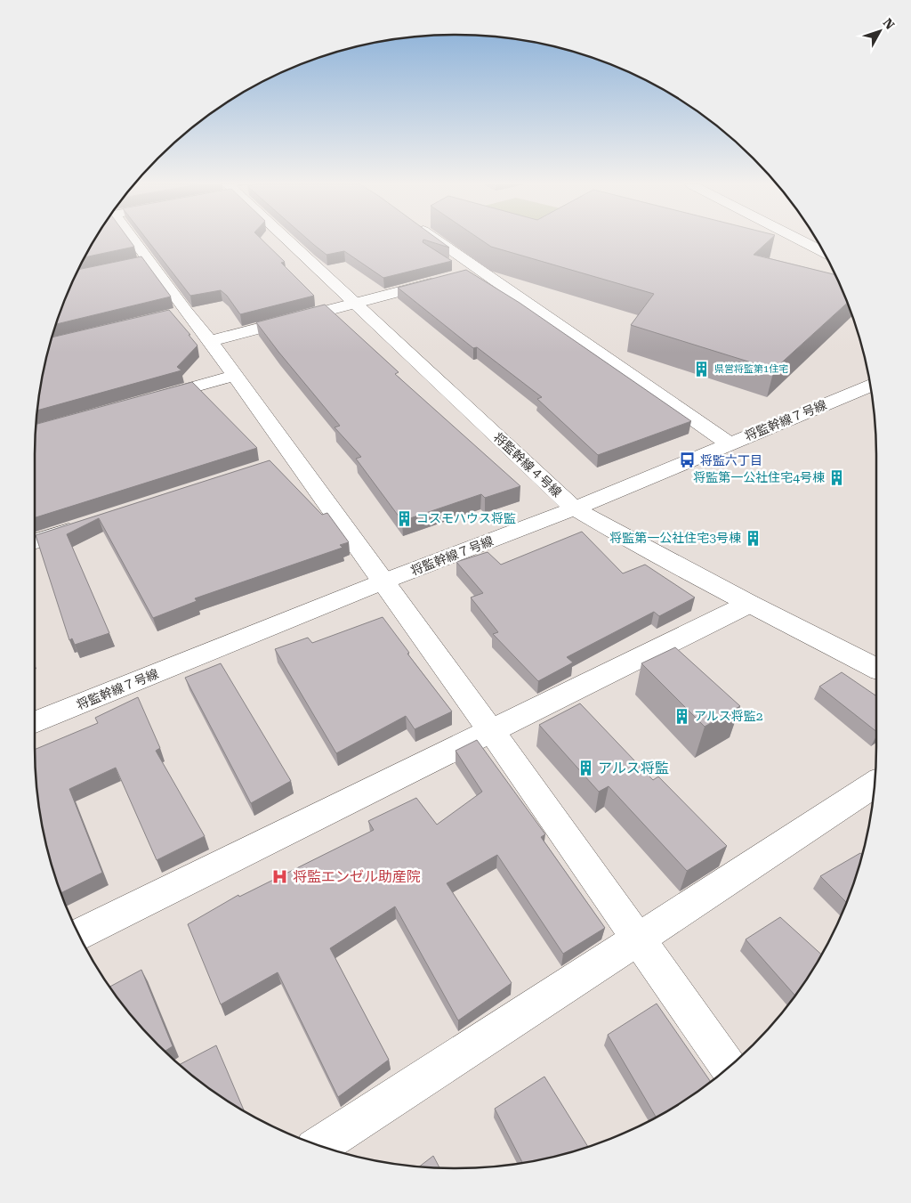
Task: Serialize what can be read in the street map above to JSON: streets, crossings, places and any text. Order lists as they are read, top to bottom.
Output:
{
  "streets": {
    "street": ["将監幹線７号線", "将監幹線４号線"]
  },
  "crossings": [
    ["将監幹線７号線", "将監幹線４号線"]
  ],
  "places": {
    "building": [
      "県営将監第1住宅",
      "将監第一公社住宅4号棟",
      "コスモハウス将監",
      "将監第一公社住宅3号棟",
      "アルス将監2",
      "アルス将監"
    ],
    "bus stop": ["将監六丁目"],
    "hospital": ["将監エンゼル助産院"]
  },
  "north": "top right"
}
